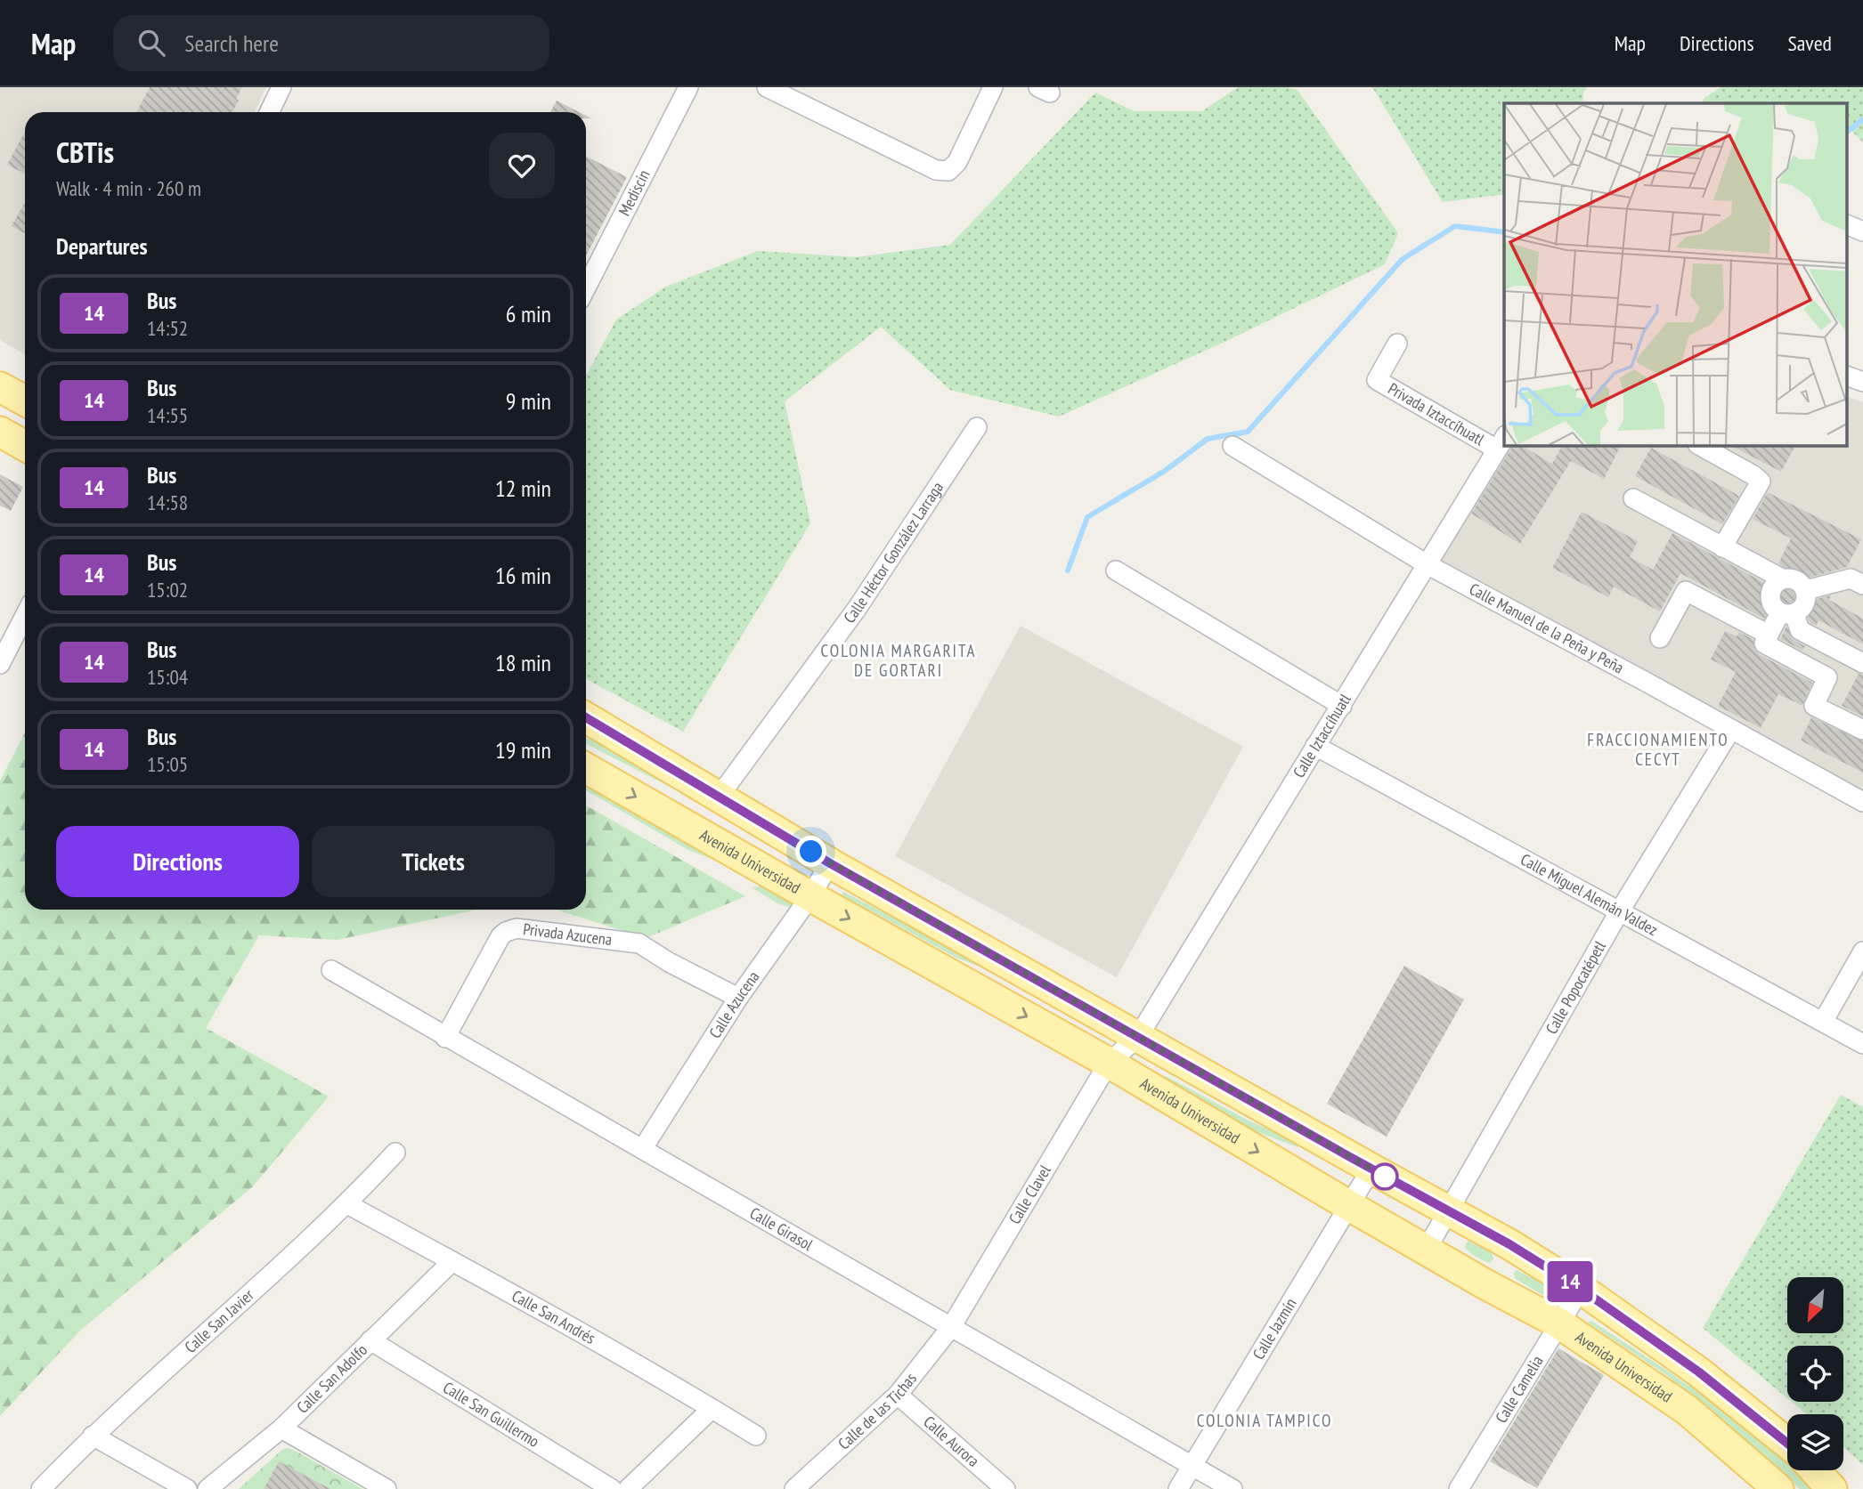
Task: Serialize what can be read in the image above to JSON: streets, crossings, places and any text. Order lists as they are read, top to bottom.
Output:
{
  "streets": {
    "main road": ["Avenida Universidad"],
    "street": [
      "Mediscin",
      "Privada Iztaccíhuatl",
      "Calle Héctor González Larraga",
      "Calle Manuel de la Peña y Peña",
      "Calle Iztaccíhuatl",
      "Calle Miguel Alemán Valdez",
      "Privada Azucena",
      "Calle Popocatépetl",
      "Calle Azucena",
      "Calle Clavel",
      "Calle Girasol",
      "Calle San Andrés",
      "Calle San Javier",
      "Calle Jazmín",
      "Calle San Adolfo",
      "Calle Camelia",
      "Calle de las Tichas",
      "Calle San Guillermo",
      "Calle Aurora"
    ]
  },
  "crossings": [
    ["Privada Iztaccíhuatl", "Calle Iztaccíhuatl"],
    ["Calle Manuel de la Peña y Peña", "Calle Iztaccíhuatl"],
    ["Calle Manuel de la Peña y Peña", "Calle Popocatépetl"],
    ["Calle Iztaccíhuatl", "Avenida Universidad"],
    ["Calle Iztaccíhuatl", "Calle Miguel Alemán Valdez"],
    ["Calle Iztaccíhuatl", "Calle Clavel"],
    ["Avenida Universidad", "Calle Popocatépetl"],
    ["Avenida Universidad", "Calle Azucena"],
    ["Avenida Universidad", "Calle Clavel"],
    ["Avenida Universidad", "Calle Jazmín"],
    ["Avenida Universidad", "Calle Camelia"],
    ["Calle Miguel Alemán Valdez", "Calle Popocatépetl"],
    ["Privada Azucena", "Calle Azucena"],
    ["Privada Azucena", "Calle Girasol"],
    ["Calle Azucena", "Calle Girasol"],
    ["Calle Clavel", "Calle Girasol"],
    ["Calle Clavel", "Calle de las Tichas"],
    ["Calle Girasol", "Calle Jazmín"],
    ["Calle Girasol", "Calle de las Tichas"],
    ["Calle San Andrés", "Calle San Javier"],
    ["Calle San Andrés", "Calle San Adolfo"],
    ["Calle San Adolfo", "Calle San Guillermo"],
    ["Calle de las Tichas", "Calle Aurora"]
  ],
  "districts": ["COLONIA MARGARITA DE GORTARI", "FRACCIONAMIENTO CECYT", "COLONIA TAMPICO"],
  "lines": ["bus line 14"],
  "north": "bottom left",
  "page": {
    "header": "Map",
    "search": "Search here",
    "nav": ["Map", "Directions", "Saved"],
    "on_map": "14",
    "heading": [
      ["CBTis", "Walk · 4 min · 260 m"],
      "Departures"
    ],
    "list": [
      {
        "mark": "14",
        "name": "Bus",
        "note": "14:52",
        "value": "6 min"
      },
      {
        "mark": "14",
        "name": "Bus",
        "note": "14:55",
        "value": "9 min"
      },
      {
        "mark": "14",
        "name": "Bus",
        "note": "14:58",
        "value": "12 min"
      },
      {
        "mark": "14",
        "name": "Bus",
        "note": "15:02",
        "value": "16 min"
      },
      {
        "mark": "14",
        "name": "Bus",
        "note": "15:04",
        "value": "18 min"
      },
      {
        "mark": "14",
        "name": "Bus",
        "note": "15:05",
        "value": "19 min"
      }
    ],
    "buttons": ["Directions", "Tickets"]
  }
}
